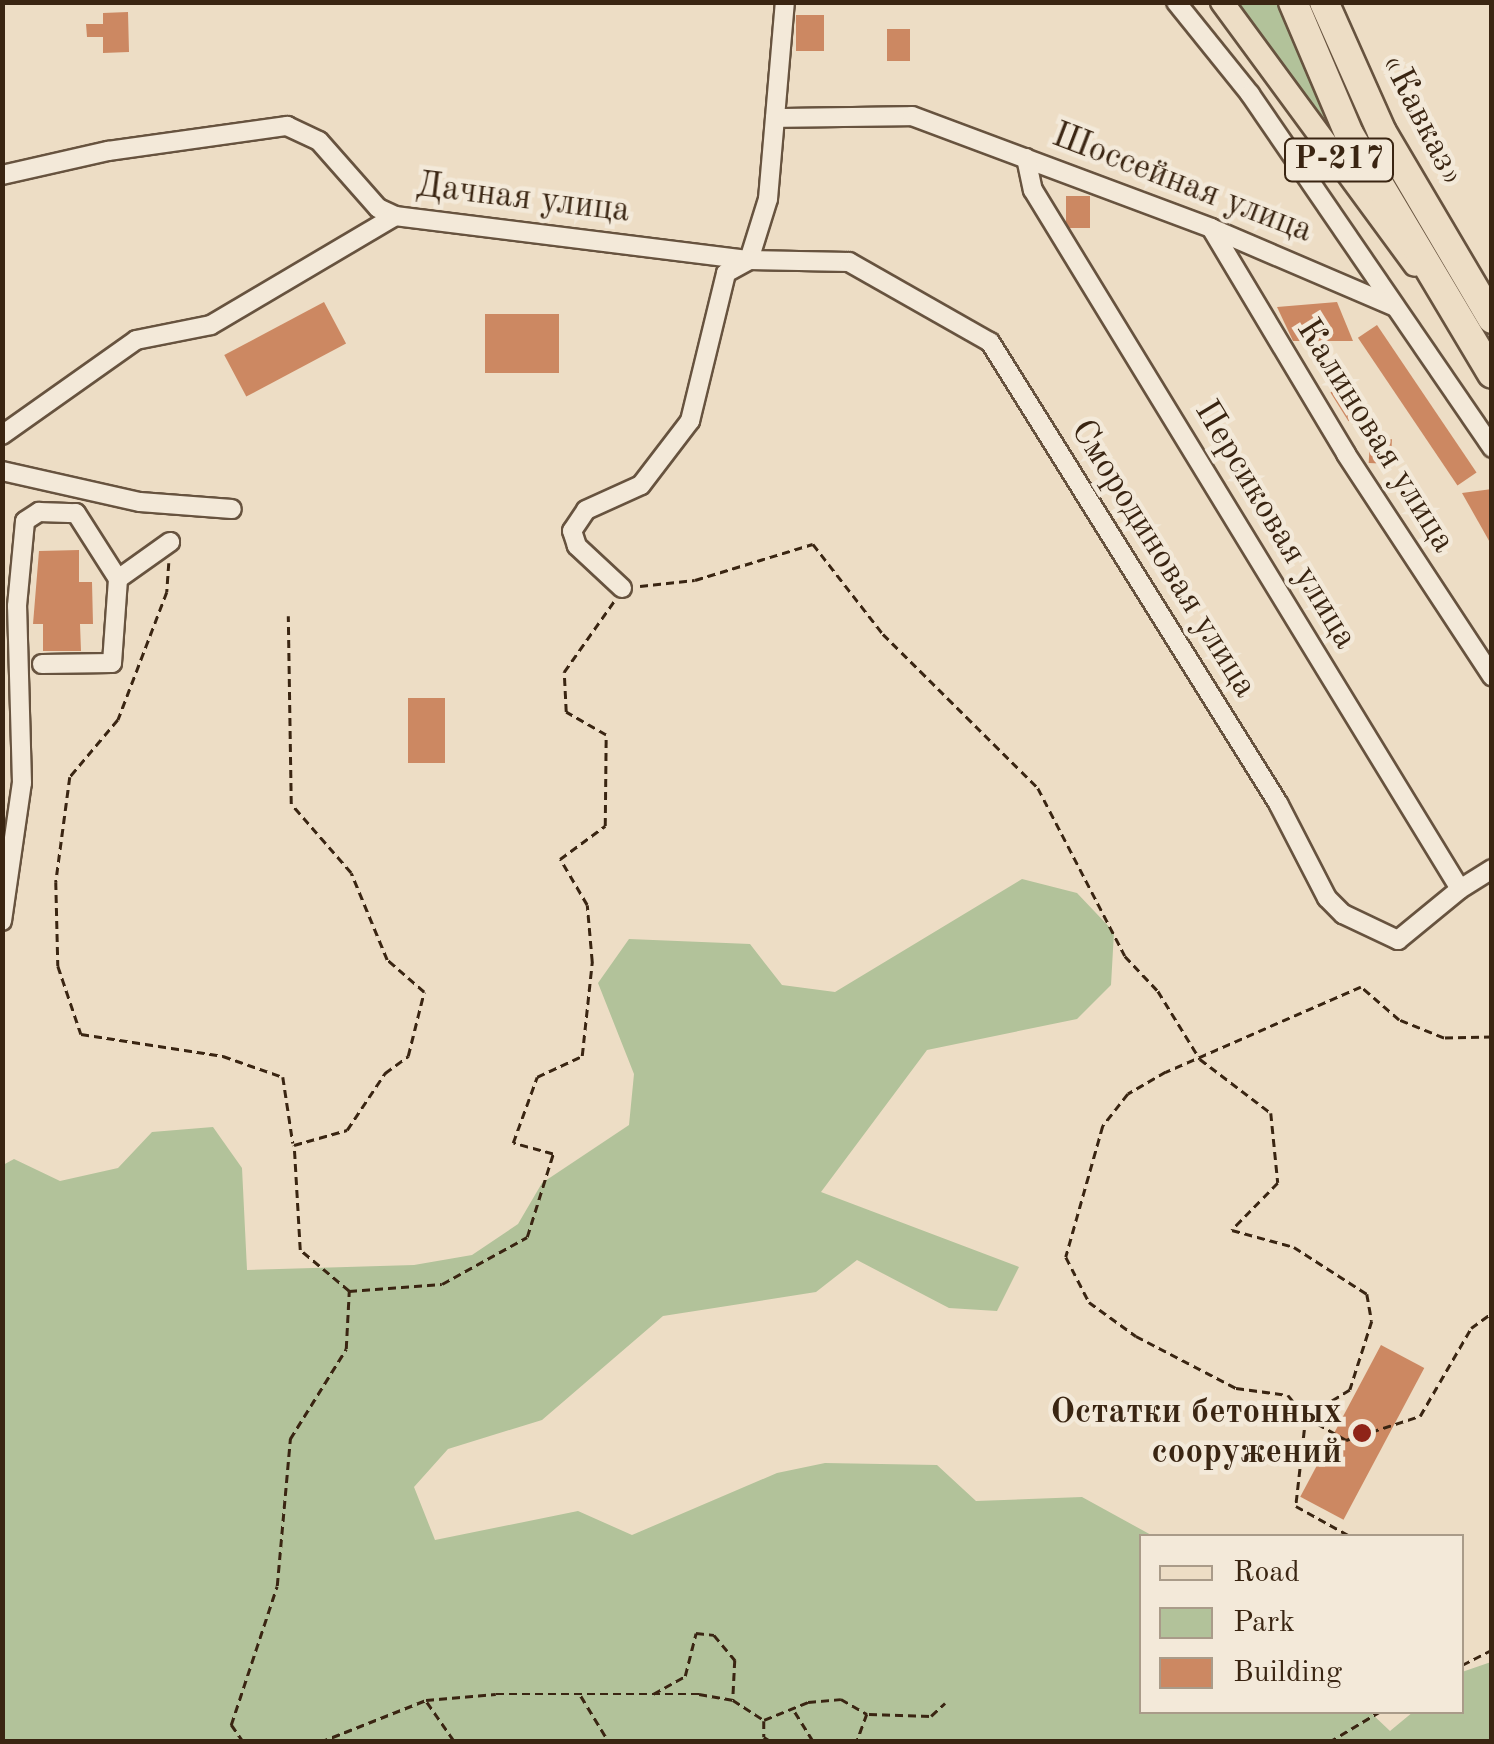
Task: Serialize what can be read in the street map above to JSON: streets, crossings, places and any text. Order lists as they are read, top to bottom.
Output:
{
  "streets": {
    "highway": ["«Кавказ»", "Р-217"],
    "street": [
      "Шоссейная улица",
      "Дачная улица",
      "Калиновая улица",
      "Персиковая улица",
      "Смородиновая улица"
    ]
  },
  "crossings": [
    ["«Кавказ»", "Р-217"],
    ["Шоссейная улица", "Калиновая улица"],
    ["Шоссейная улица", "Персиковая улица"],
    ["Дачная улица", "Смородиновая улица"],
    ["Персиковая улица", "Смородиновая улица"]
  ],
  "places": ["Остатки бетонных сооружений"],
  "legend": ["Road", "Park", "Building"]
}
